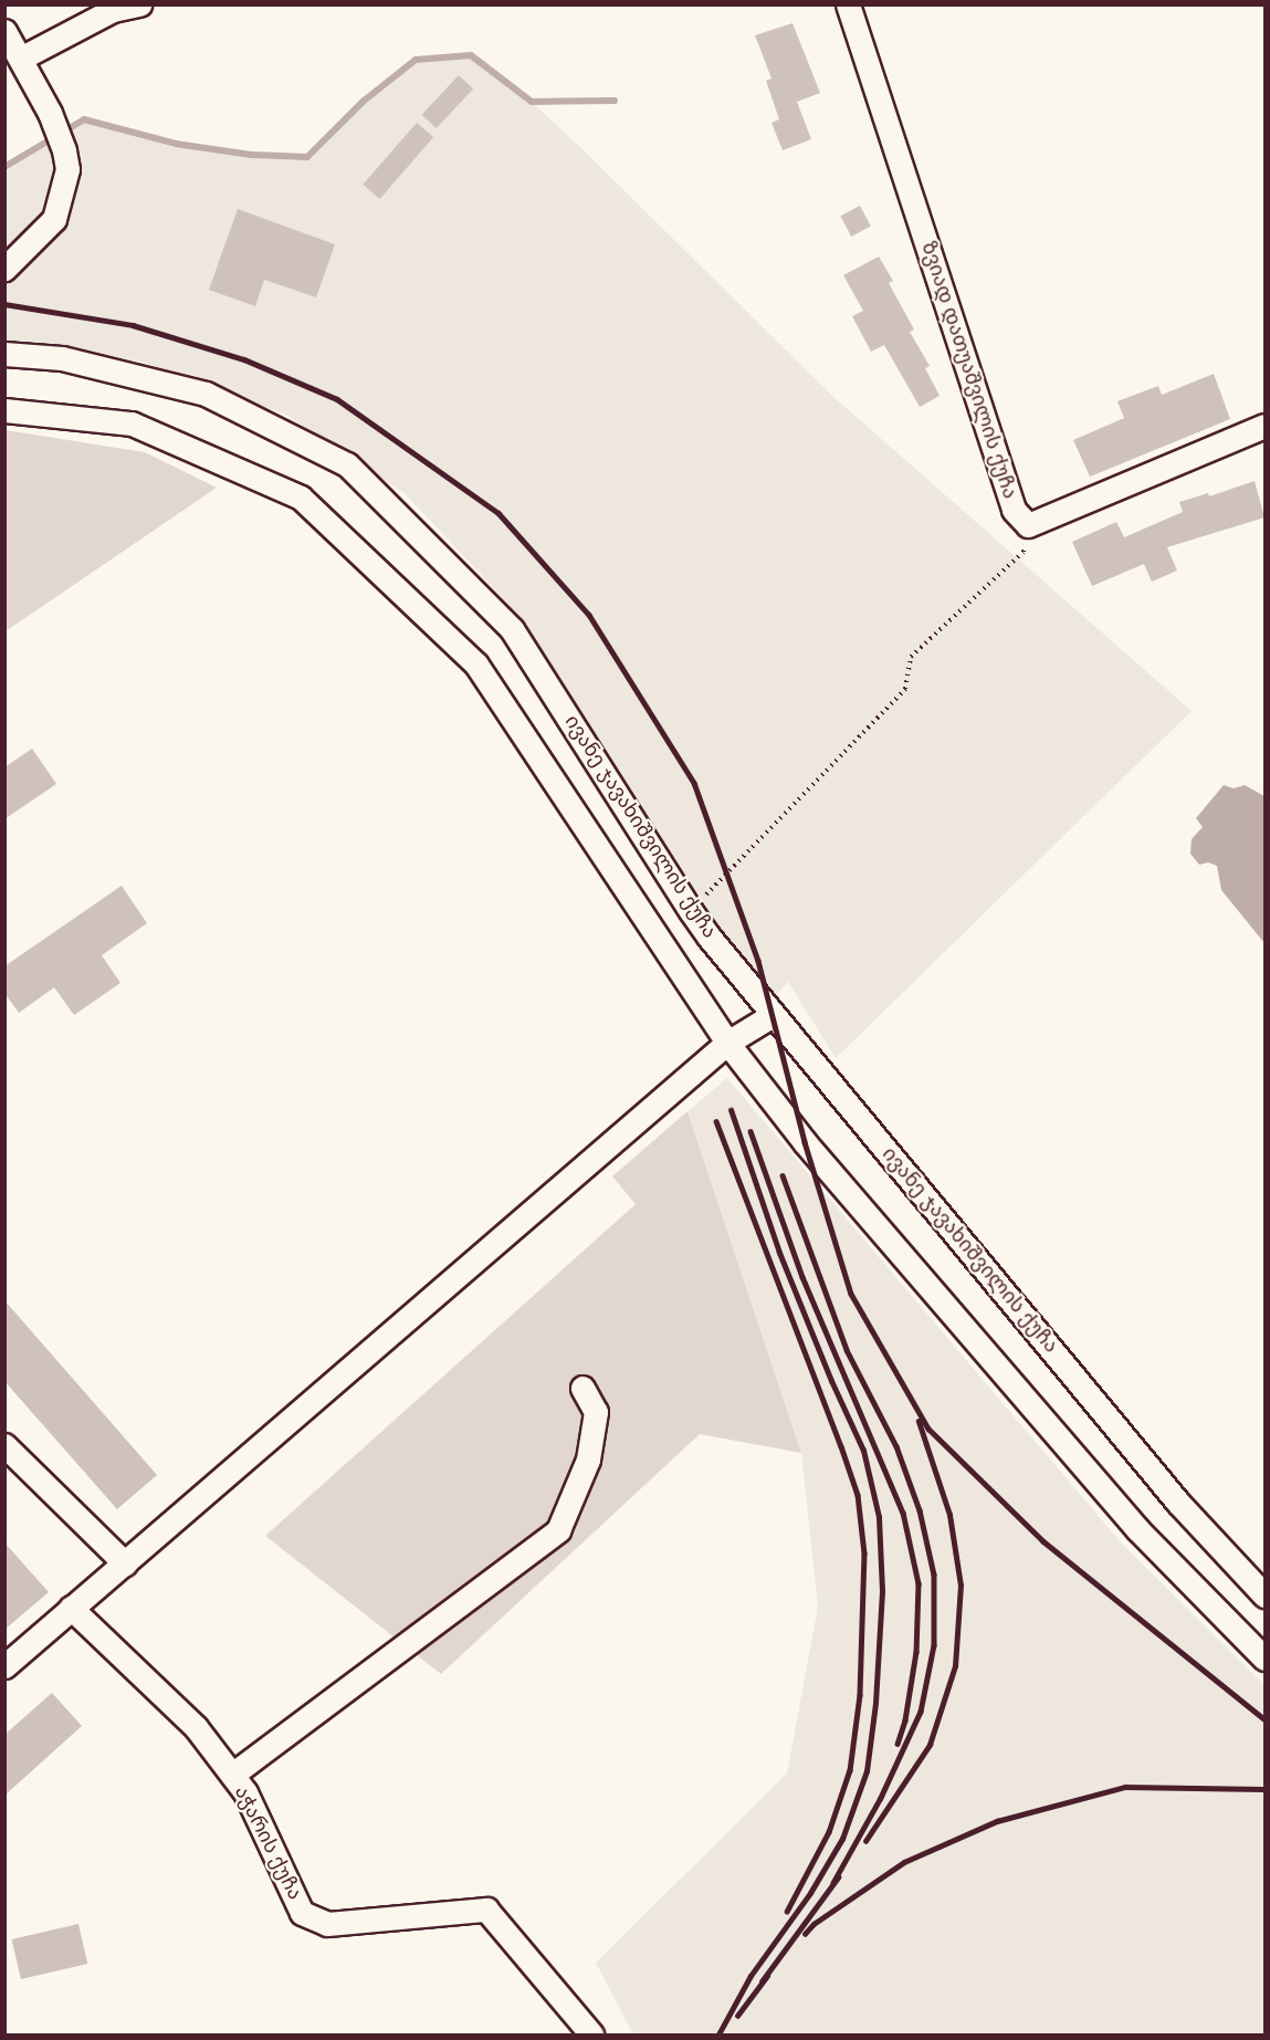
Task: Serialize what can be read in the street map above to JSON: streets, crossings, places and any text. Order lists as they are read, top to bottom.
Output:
{
  "streets": {
    "street": ["ზვიად დათუაშვილის ქუჩა", "ივანე ჯავახიშვილის ქუჩა", "აჭარის ქუჩა"]
  }
}
